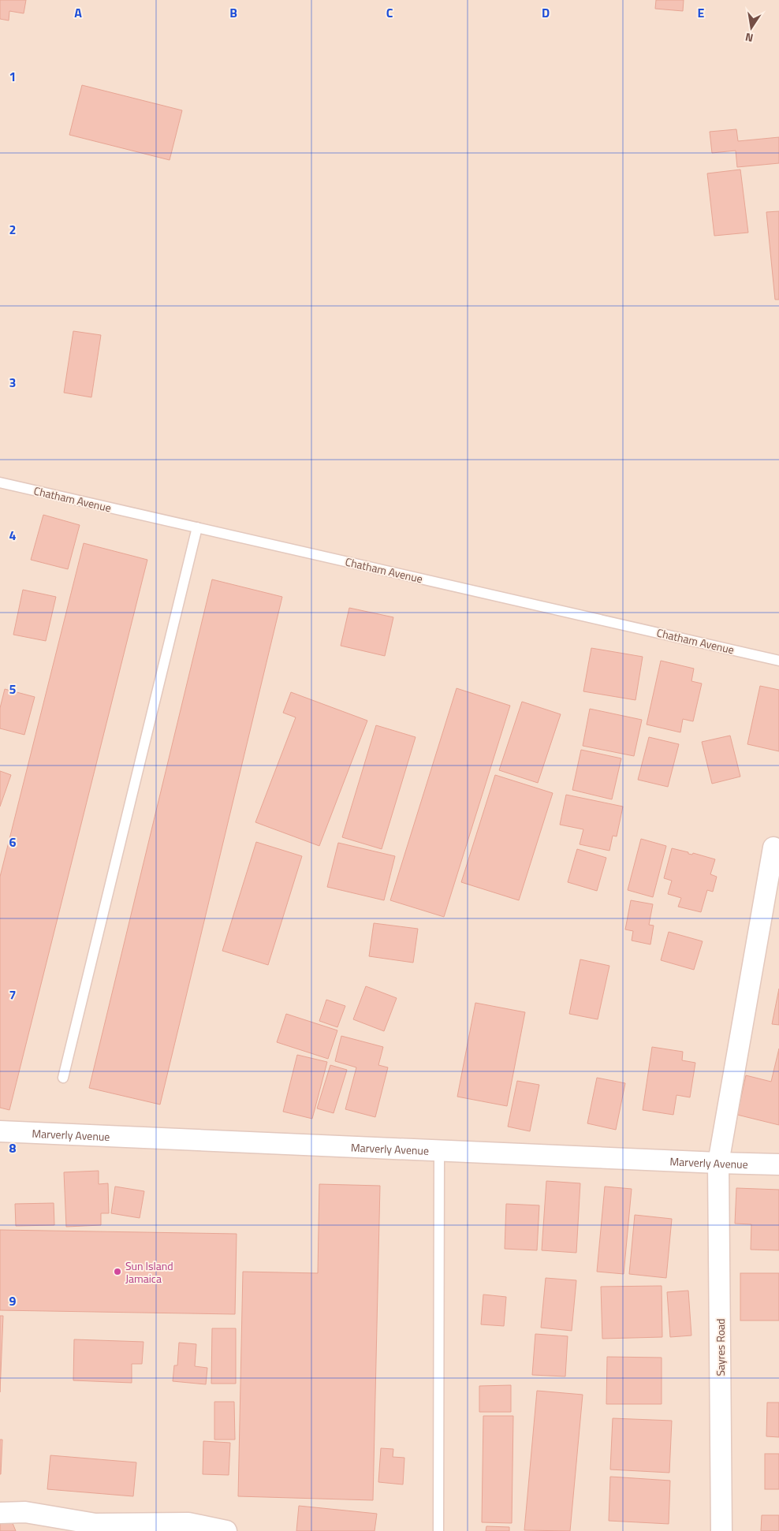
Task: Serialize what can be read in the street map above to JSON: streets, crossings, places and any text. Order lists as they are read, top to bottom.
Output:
{
  "streets": {
    "street": ["Marverly Avenue", "Sayres Road"],
    "lane": ["Chatham Avenue"]
  },
  "crossings": [
    ["Marverly Avenue", "Sayres Road"]
  ],
  "places": ["Sun Island Jamaica"],
  "north": "bottom",
  "grid": {
    "columns": [
      "A",
      "B",
      "C",
      "D",
      "E"
    ],
    "rows": [
      "1",
      "2",
      "3",
      "4",
      "5",
      "6",
      "7",
      "8",
      "9"
    ]
  }
}
